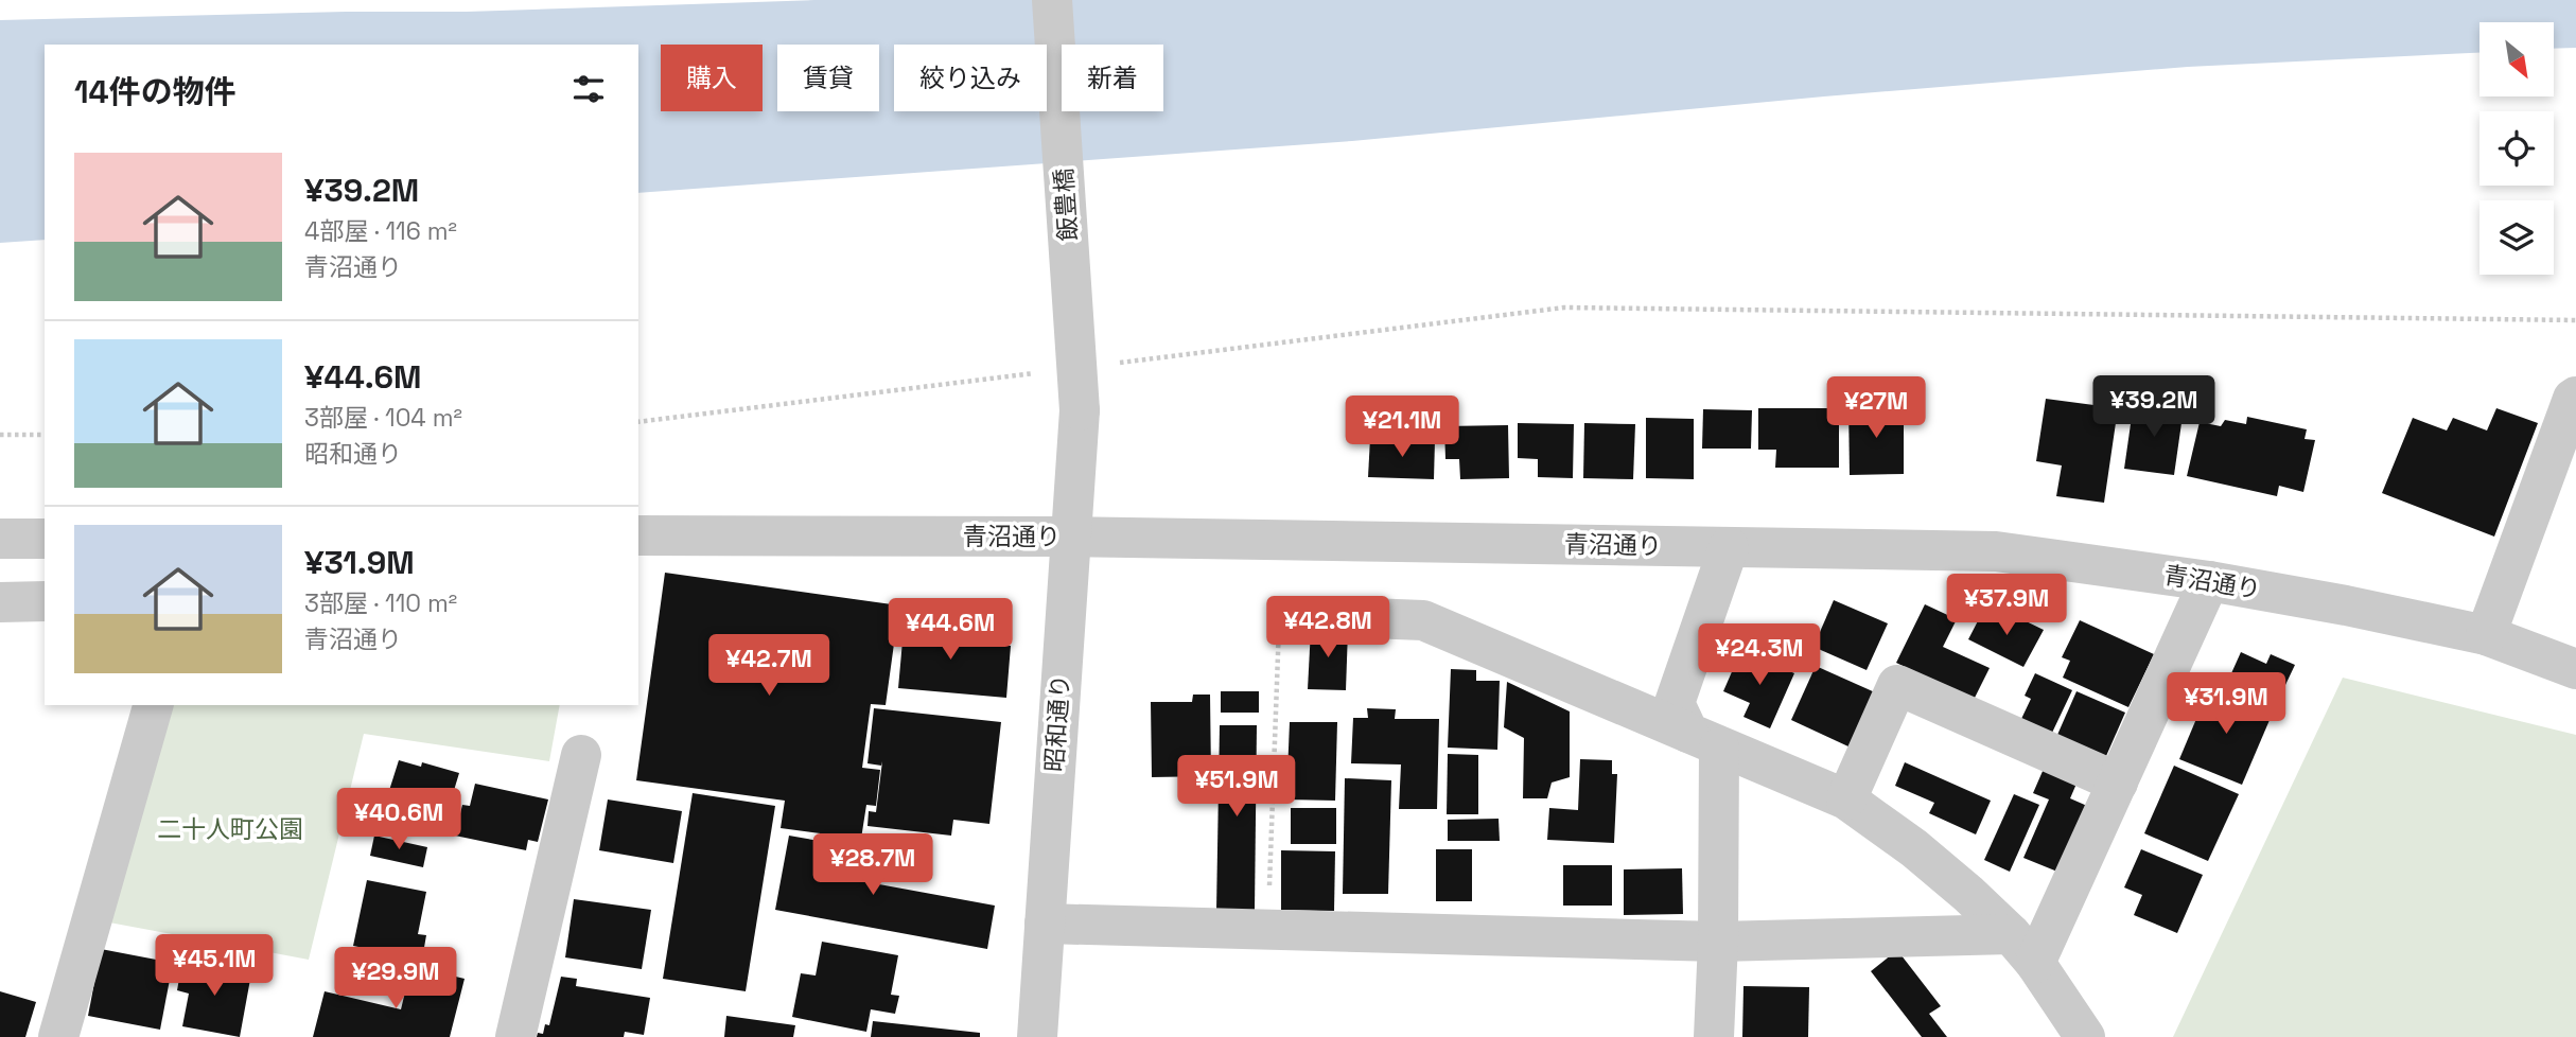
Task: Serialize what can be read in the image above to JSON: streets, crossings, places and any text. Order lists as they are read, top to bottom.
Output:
{
  "streets": {
    "street": ["飯豊橋", "青沼通り", "昭和通り"]
  },
  "crossings": [
    ["飯豊橋", "昭和通り"],
    ["青沼通り", "昭和通り"]
  ],
  "parks": ["二十人町公園"],
  "north": "bottom right",
  "page": {
    "chip": [
      "購入",
      "賃貸",
      "絞り込み",
      "新着"
    ],
    "heading": "14件の物件",
    "list": [
      {
        "name": "¥39.2M",
        "note": "4部屋 · 116 m² · 青沼通り"
      },
      {
        "name": "¥44.6M",
        "note": "3部屋 · 104 m² · 昭和通り"
      },
      {
        "name": "¥31.9M",
        "note": "3部屋 · 110 m² · 青沼通り"
      }
    ],
    "price": [
      "¥39.2M",
      "¥27M",
      "¥21.1M",
      "¥37.9M",
      "¥42.8M",
      "¥44.6M",
      "¥24.3M",
      "¥42.7M",
      "¥31.9M",
      "¥51.9M",
      "¥40.6M",
      "¥28.7M",
      "¥45.1M",
      "¥29.9M"
    ]
  }
}
